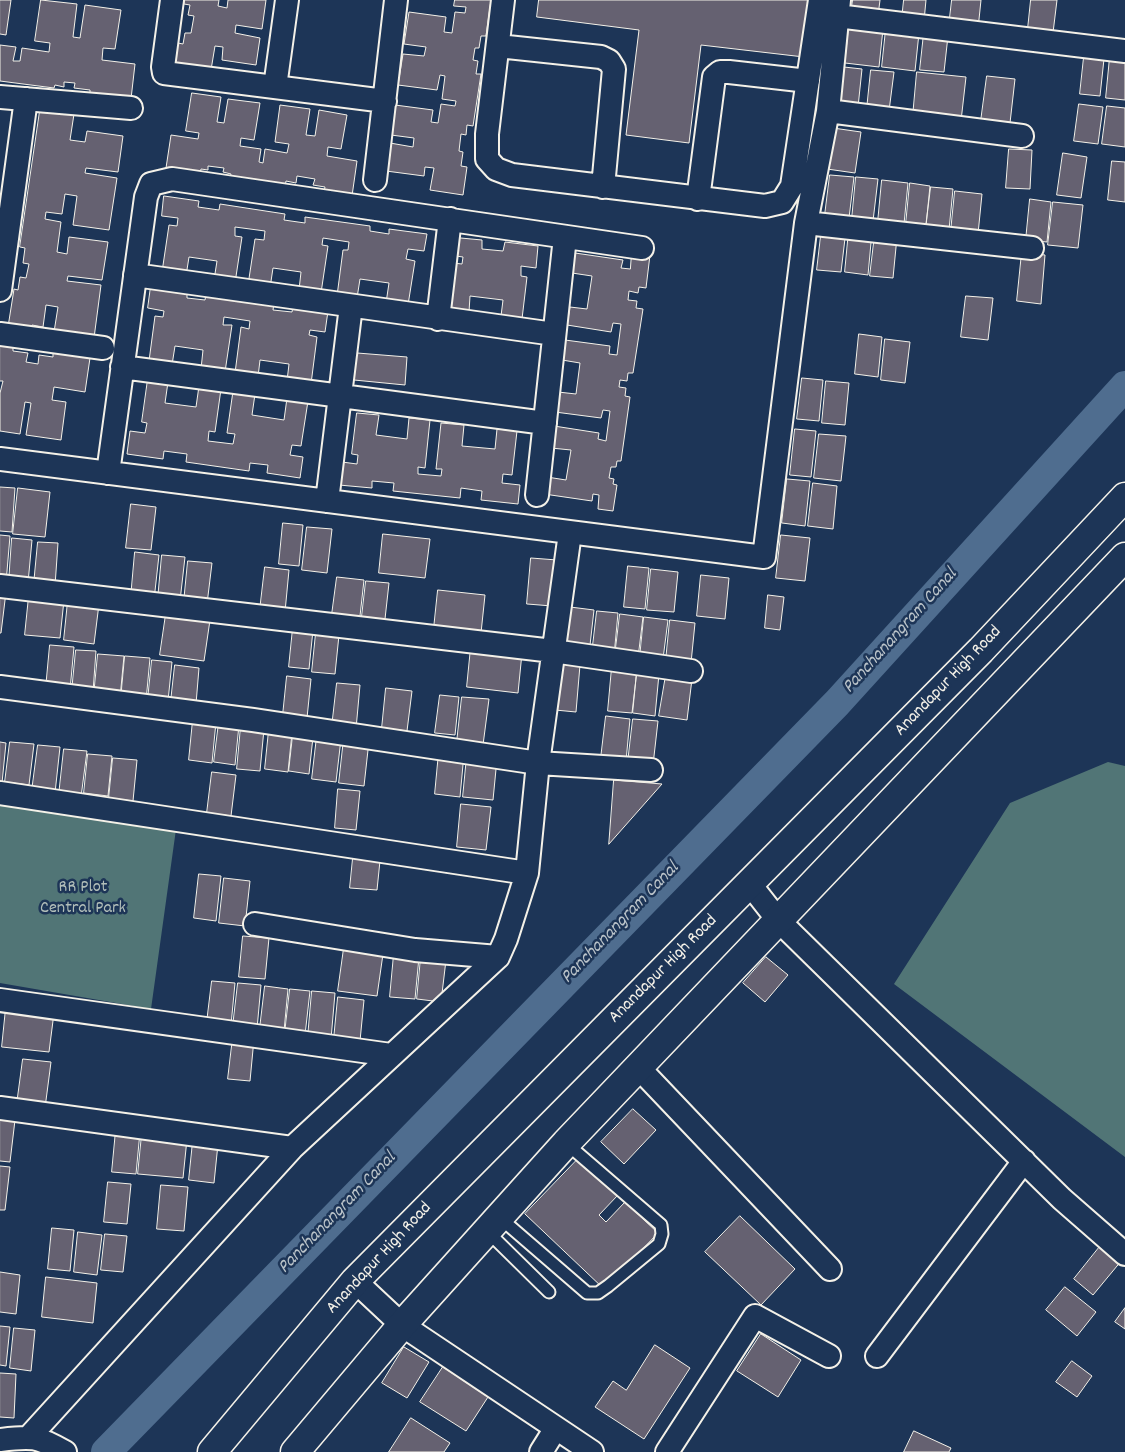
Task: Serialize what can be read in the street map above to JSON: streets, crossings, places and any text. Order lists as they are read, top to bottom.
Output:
{
  "streets": {
    "main road": ["Anandapur High Road"]
  },
  "water": ["Panchanangram Canal"],
  "parks": ["RR Plot Central Park"]
}
